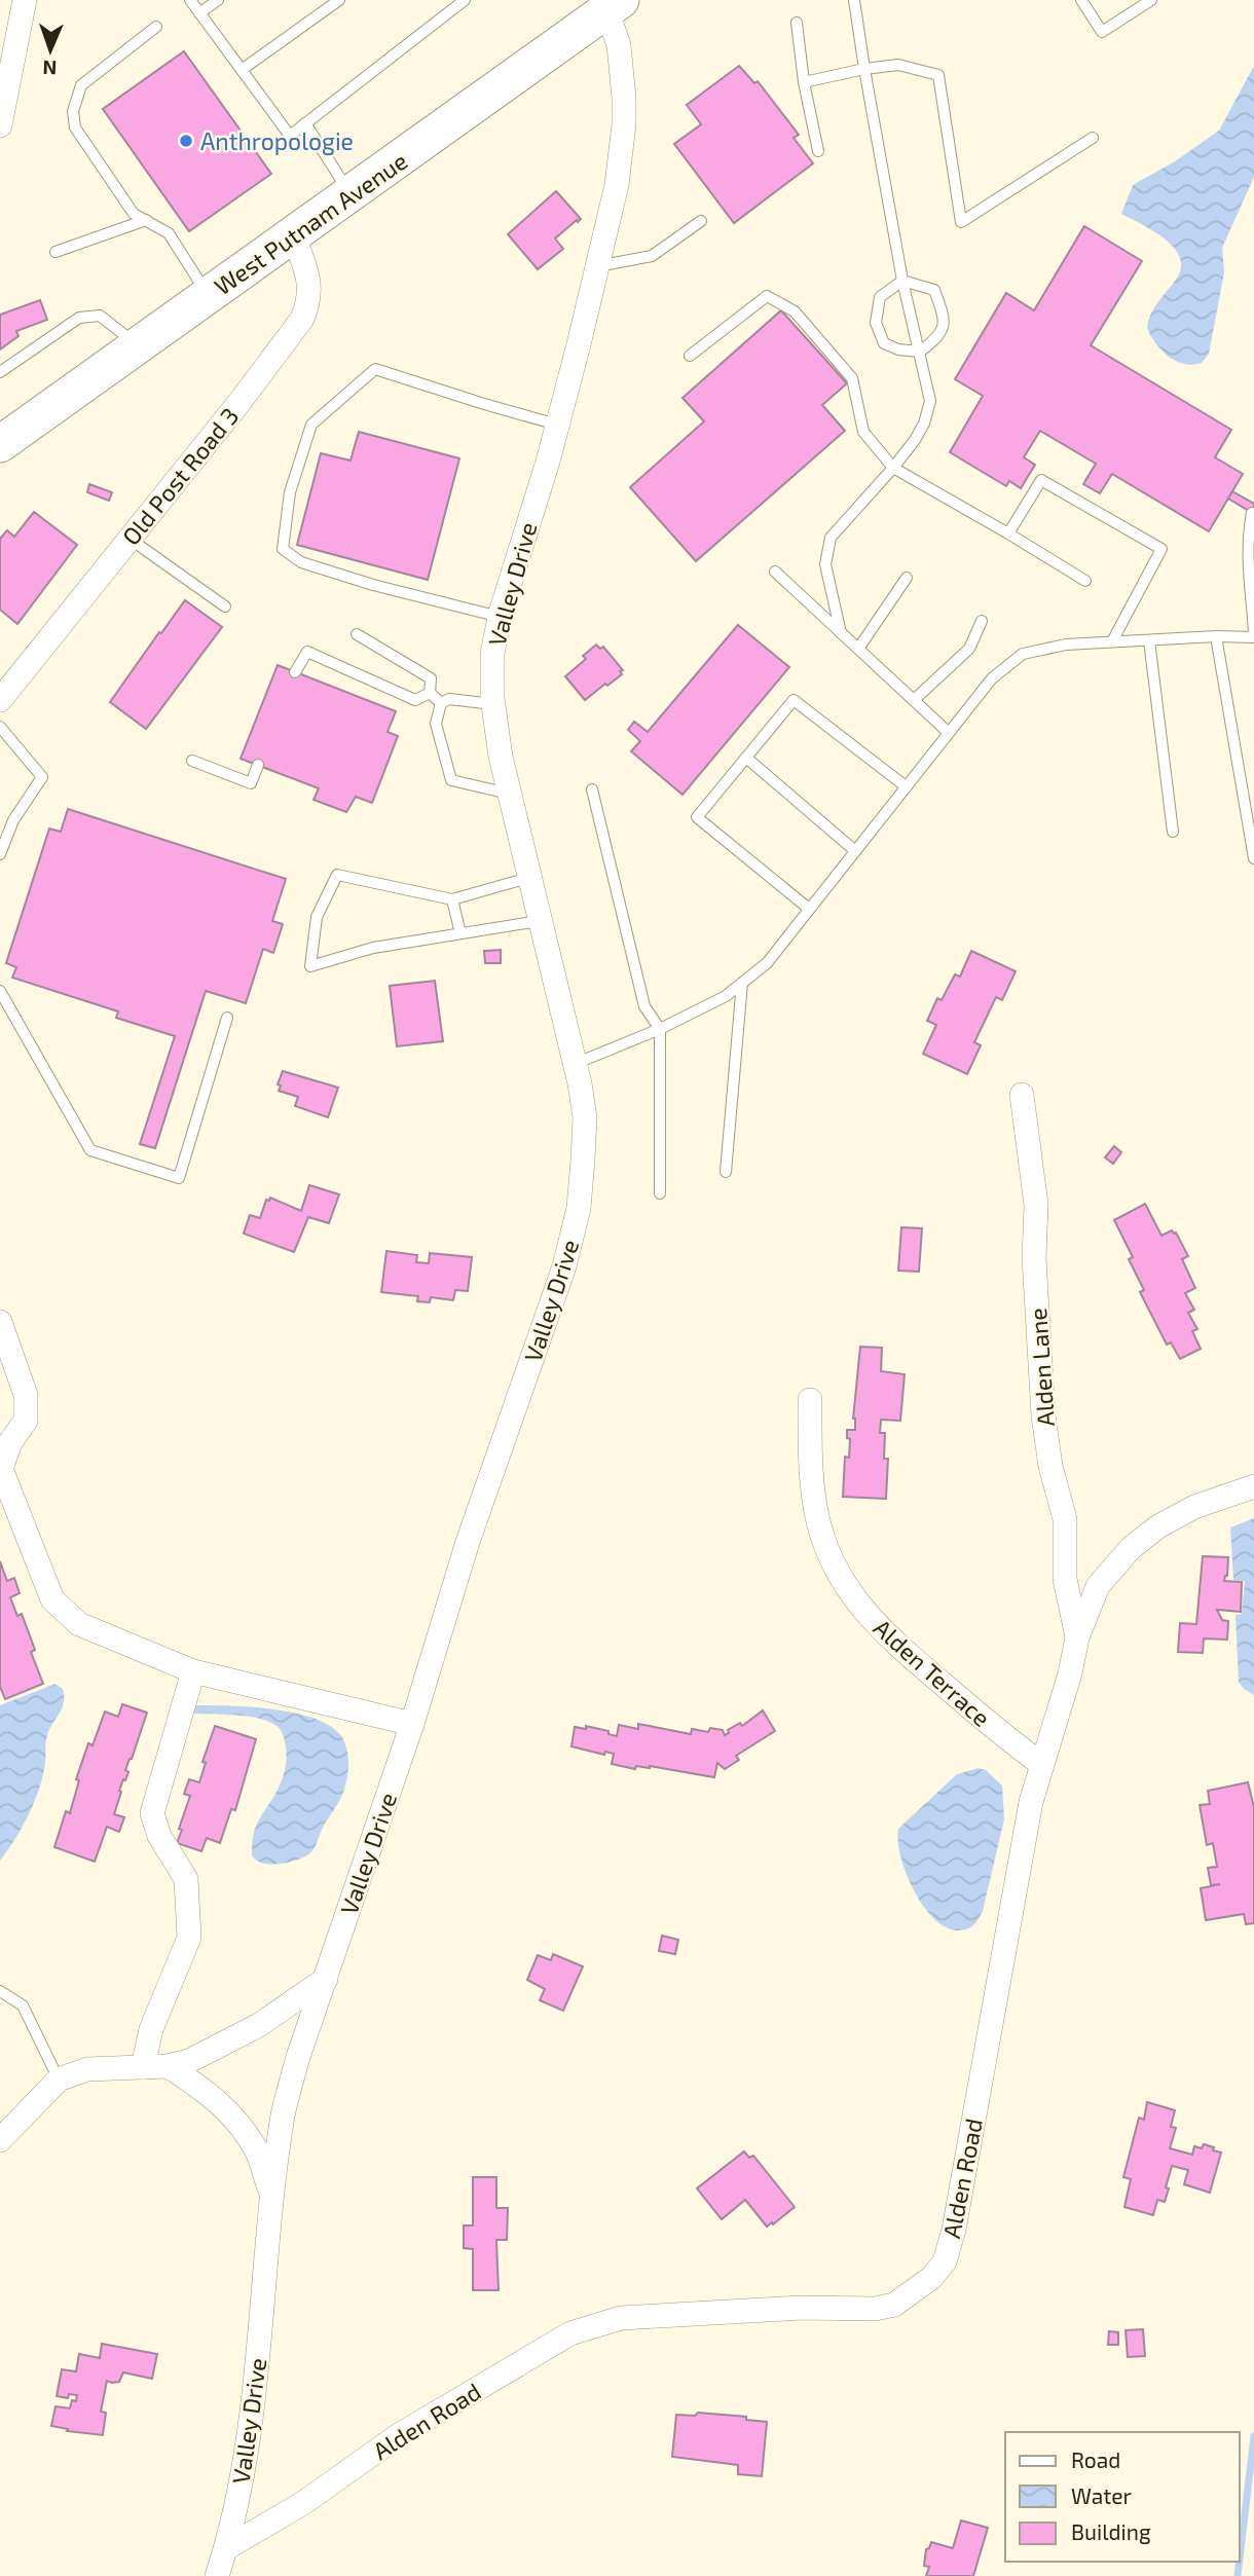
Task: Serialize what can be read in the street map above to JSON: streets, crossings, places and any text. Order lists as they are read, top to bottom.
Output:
{
  "streets": {
    "main road": ["West Putnam Avenue"],
    "street": [
      "Old Post Road 3",
      "Valley Drive",
      "Alden Lane",
      "Alden Terrace",
      "Alden Road"
    ]
  },
  "crossings": [
    ["West Putnam Avenue", "Old Post Road 3"],
    ["West Putnam Avenue", "Valley Drive"],
    ["Valley Drive", "Alden Road"],
    ["Alden Lane", "Alden Road"],
    ["Alden Terrace", "Alden Road"]
  ],
  "places": ["Anthropologie"],
  "legend": ["Road", "Water", "Building"],
  "north": "bottom"
}
